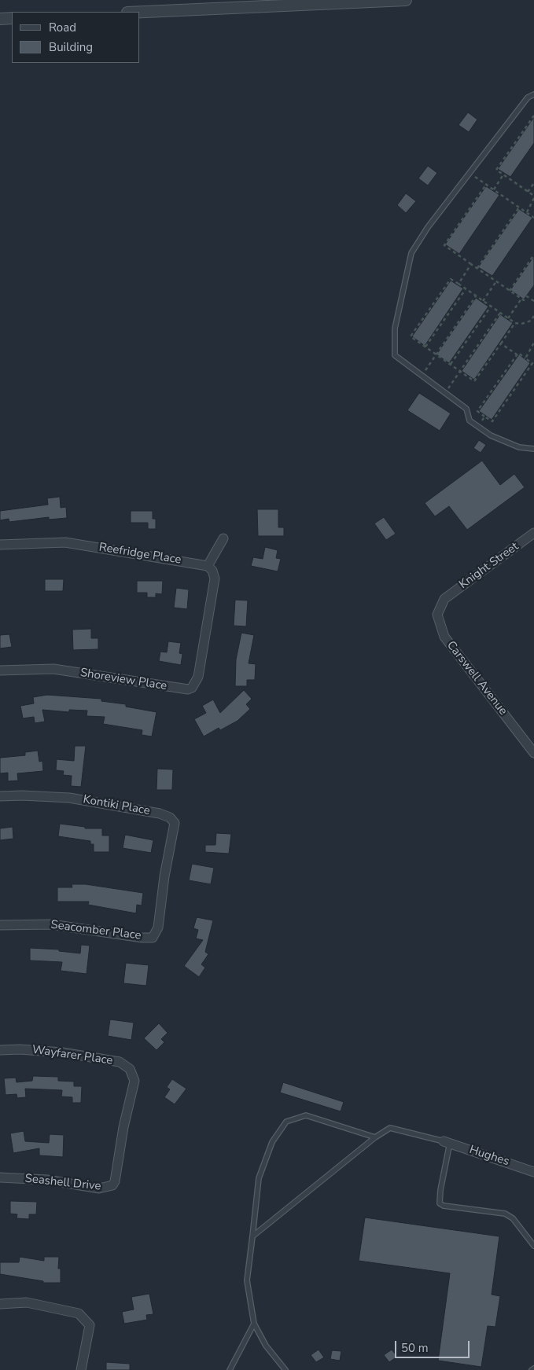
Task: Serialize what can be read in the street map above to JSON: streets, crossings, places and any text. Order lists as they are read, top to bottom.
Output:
{
  "streets": {
    "street": [
      "Reefridge Place",
      "Knight Street",
      "Carswell Avenue",
      "Shoreview Place",
      "Kontiki Place",
      "Seacomber Place",
      "Wayfarer Place",
      "Hughes",
      "Seashell Drive"
    ]
  },
  "crossings": [
    ["Reefridge Place", "Shoreview Place"],
    ["Knight Street", "Carswell Avenue"],
    ["Kontiki Place", "Seacomber Place"],
    ["Wayfarer Place", "Seashell Drive"]
  ],
  "legend": ["Road", "Building"],
  "scale_bar": "50 m"
}
